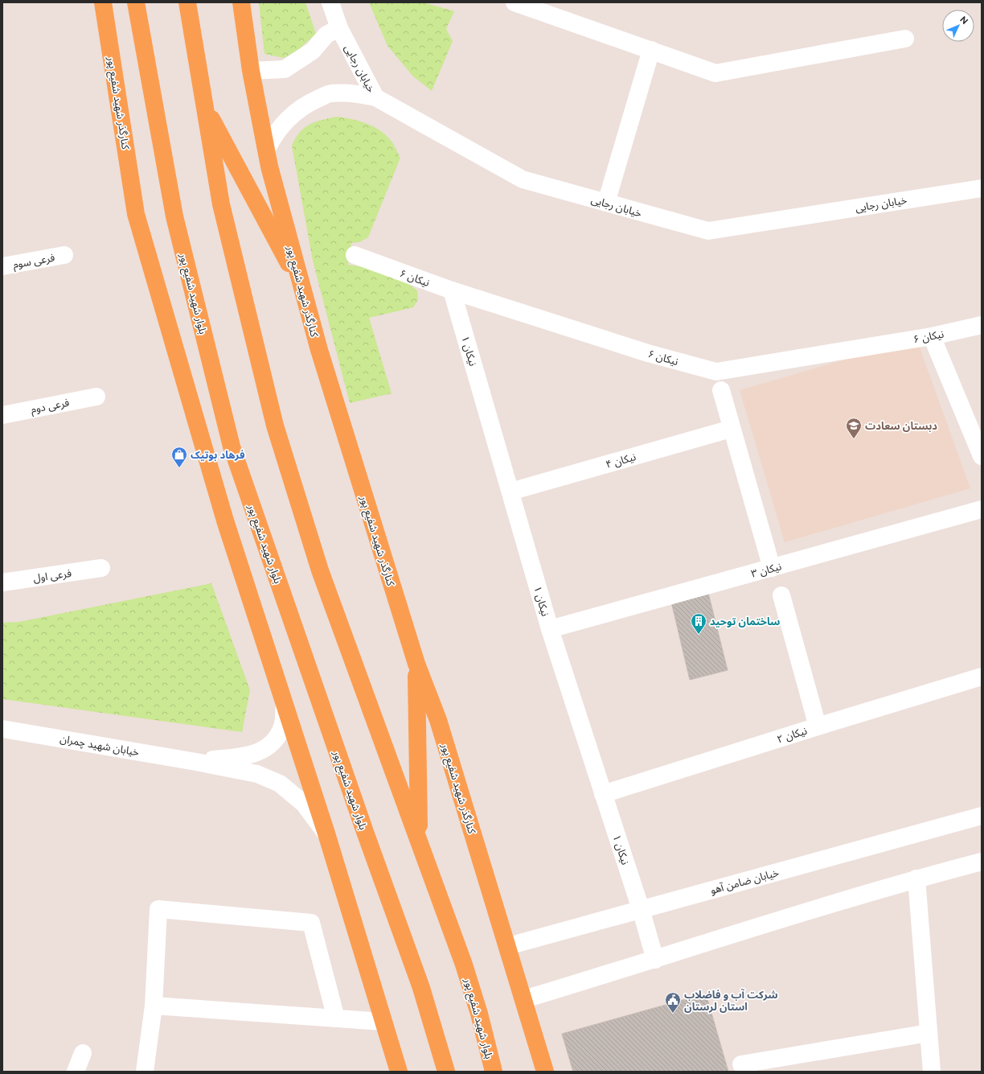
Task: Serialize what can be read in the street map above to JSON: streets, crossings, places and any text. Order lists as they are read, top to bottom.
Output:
{
  "streets": {
    "main road": ["کنارگذر شهید شفیع پور", "بلوار شهید شفیع پور"],
    "street": [
      "خیابان رجایی",
      "فرعی سوم",
      "نیکان ۶",
      "نیکان ۱",
      "فرعی دوم",
      "نیکان ۴",
      "نیکان ۳",
      "فرعی اول",
      "نیکان ۲",
      "خیابان شهید چمران",
      "خیابان ضامن آهو"
    ]
  },
  "crossings": [
    ["کنارگذر شهید شفیع پور", "خیابان ضامن آهو"],
    ["نیکان ۶", "نیکان ۱"],
    ["نیکان ۱", "نیکان ۴"],
    ["نیکان ۱", "نیکان ۳"],
    ["نیکان ۱", "نیکان ۲"],
    ["نیکان ۱", "خیابان ضامن آهو"]
  ],
  "places": {
    "school or university": ["دبستان سعادت"],
    "shop": ["فرهاد بوتیک"],
    "building": ["ساختمان توحید"],
    "public building": ["شرکت آب و فاضلاب استان لرستان"]
  },
  "north": "top right"
}
